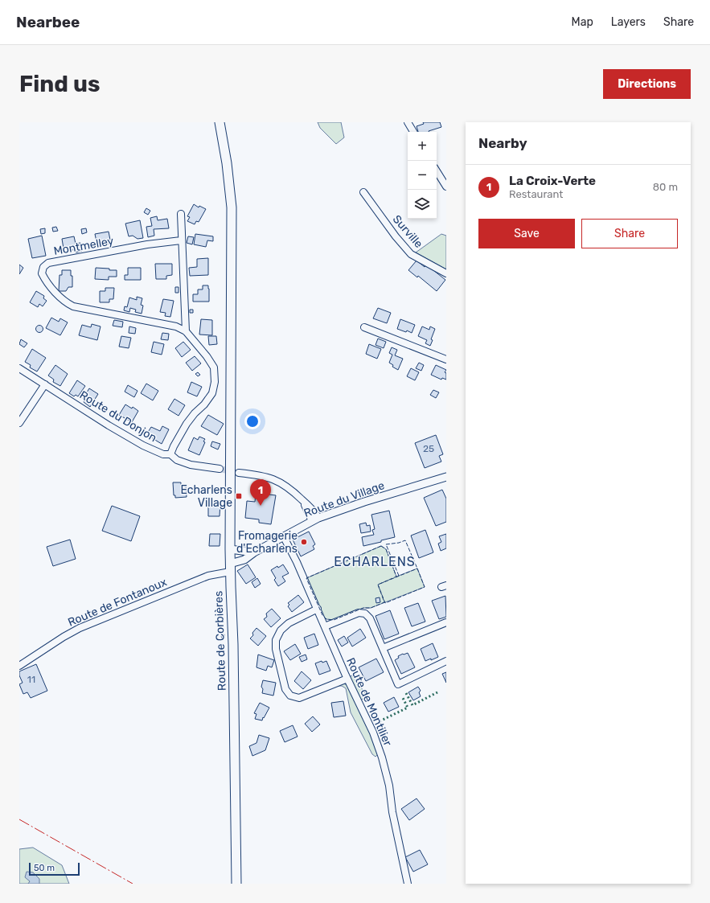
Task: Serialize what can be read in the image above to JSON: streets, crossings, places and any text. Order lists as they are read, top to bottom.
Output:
{
  "streets": {
    "main road": ["Route de Corbières"],
    "street": [
      "Surville",
      "Montmelley",
      "Route du Donjon",
      "Route du Village",
      "Route de Fontanoux",
      "Route de Montilier"
    ]
  },
  "crossings": [
    ["Montmelley", "Route du Donjon"],
    ["Route du Village", "Route de Fontanoux"],
    ["Route du Village", "Route de Corbières"],
    ["Route du Village", "Route de Montilier"],
    ["Route de Fontanoux", "Route de Corbières"]
  ],
  "districts": ["ECHARLENS"],
  "places": {
    "transit": ["Echarlens Village"],
    "other": ["Fromagerie d'Echarlens"]
  },
  "house_numbers": ["25", "11"],
  "scale_bar": "50 m",
  "page": {
    "header": "Nearbee",
    "nav": ["Map", "Layers", "Share"],
    "buttons": [
      "Directions",
      ["Save", "Share"]
    ],
    "title": "Find us",
    "heading": "Nearby",
    "map_buttons": ["+", "−"],
    "list": [
      {
        "mark": "1",
        "name": "La Croix-Verte",
        "note": "Restaurant",
        "value": "80 m"
      }
    ],
    "pins": "1",
    "scale": "50 m"
  }
}
